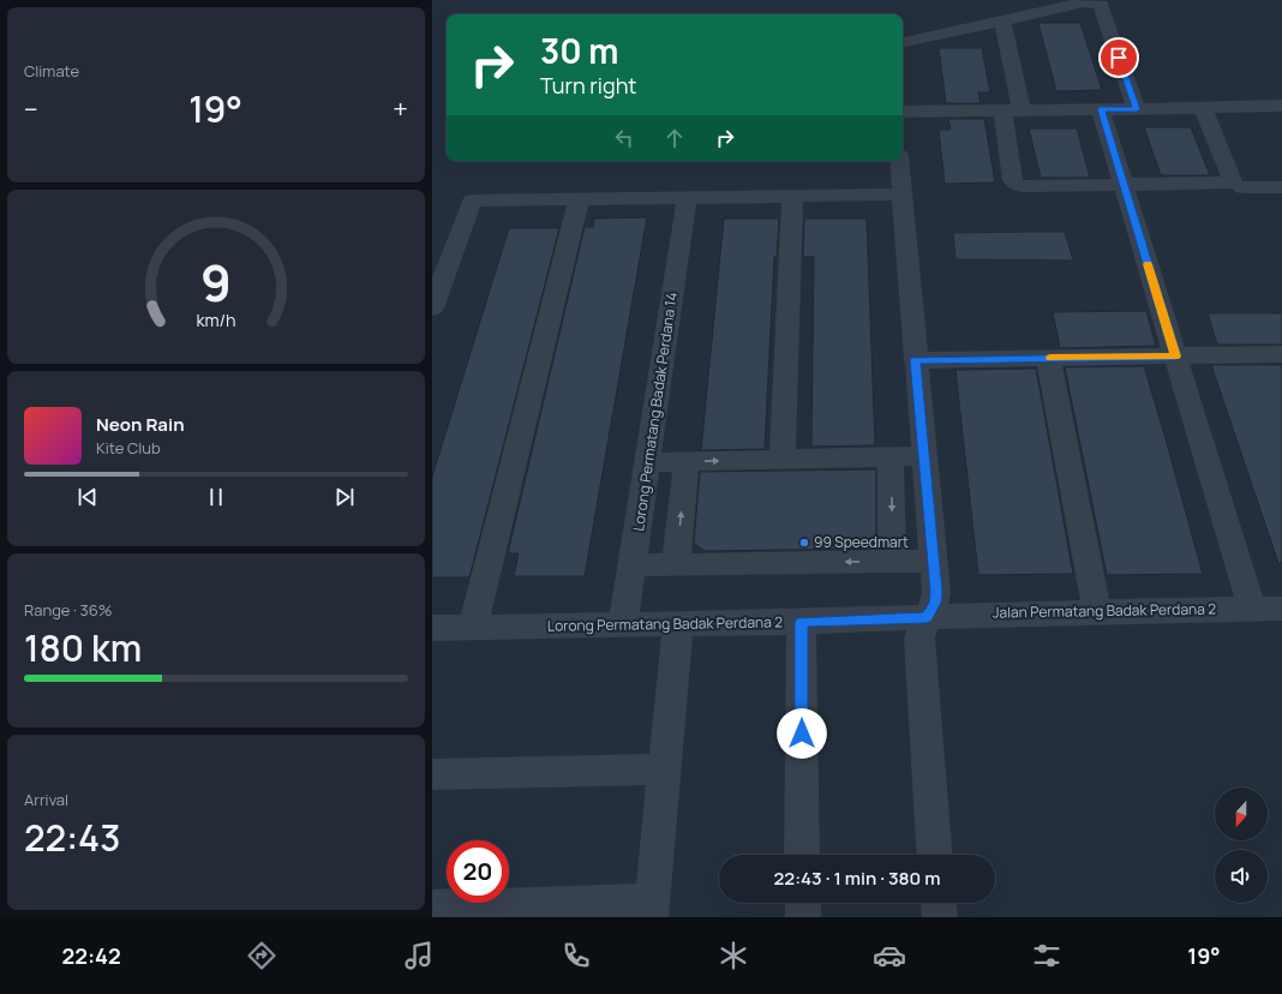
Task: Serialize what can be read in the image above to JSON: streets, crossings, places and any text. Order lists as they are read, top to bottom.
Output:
{
  "streets": {
    "street": ["Lorong Permatang Badak Perdana 14", "Jalan Permatang Badak Perdana 2", "Lorong Permatang Badak Perdana 2"]
  },
  "crossings": [
    ["Lorong Permatang Badak Perdana 14", "Lorong Permatang Badak Perdana 2"],
    ["Jalan Permatang Badak Perdana 2", "Lorong Permatang Badak Perdana 2"]
  ],
  "places": ["99 Speedmart"],
  "north": "bottom",
  "page": {
    "tile": [
      "Climate",
      ["Range · 36%", "180 km"],
      ["Arrival", "22:43"]
    ],
    "turn": ["30 m", "Turn right"],
    "heat": ["−", "19°", "+"],
    "song": ["Neon Rain", "Kite Club"],
    "limit": "20",
    "trip": "22:43 · 1 min · 380 m",
    "tabs": ["22:42", "19°"],
    "gauge": ["9", "km/h"]
  }
}
